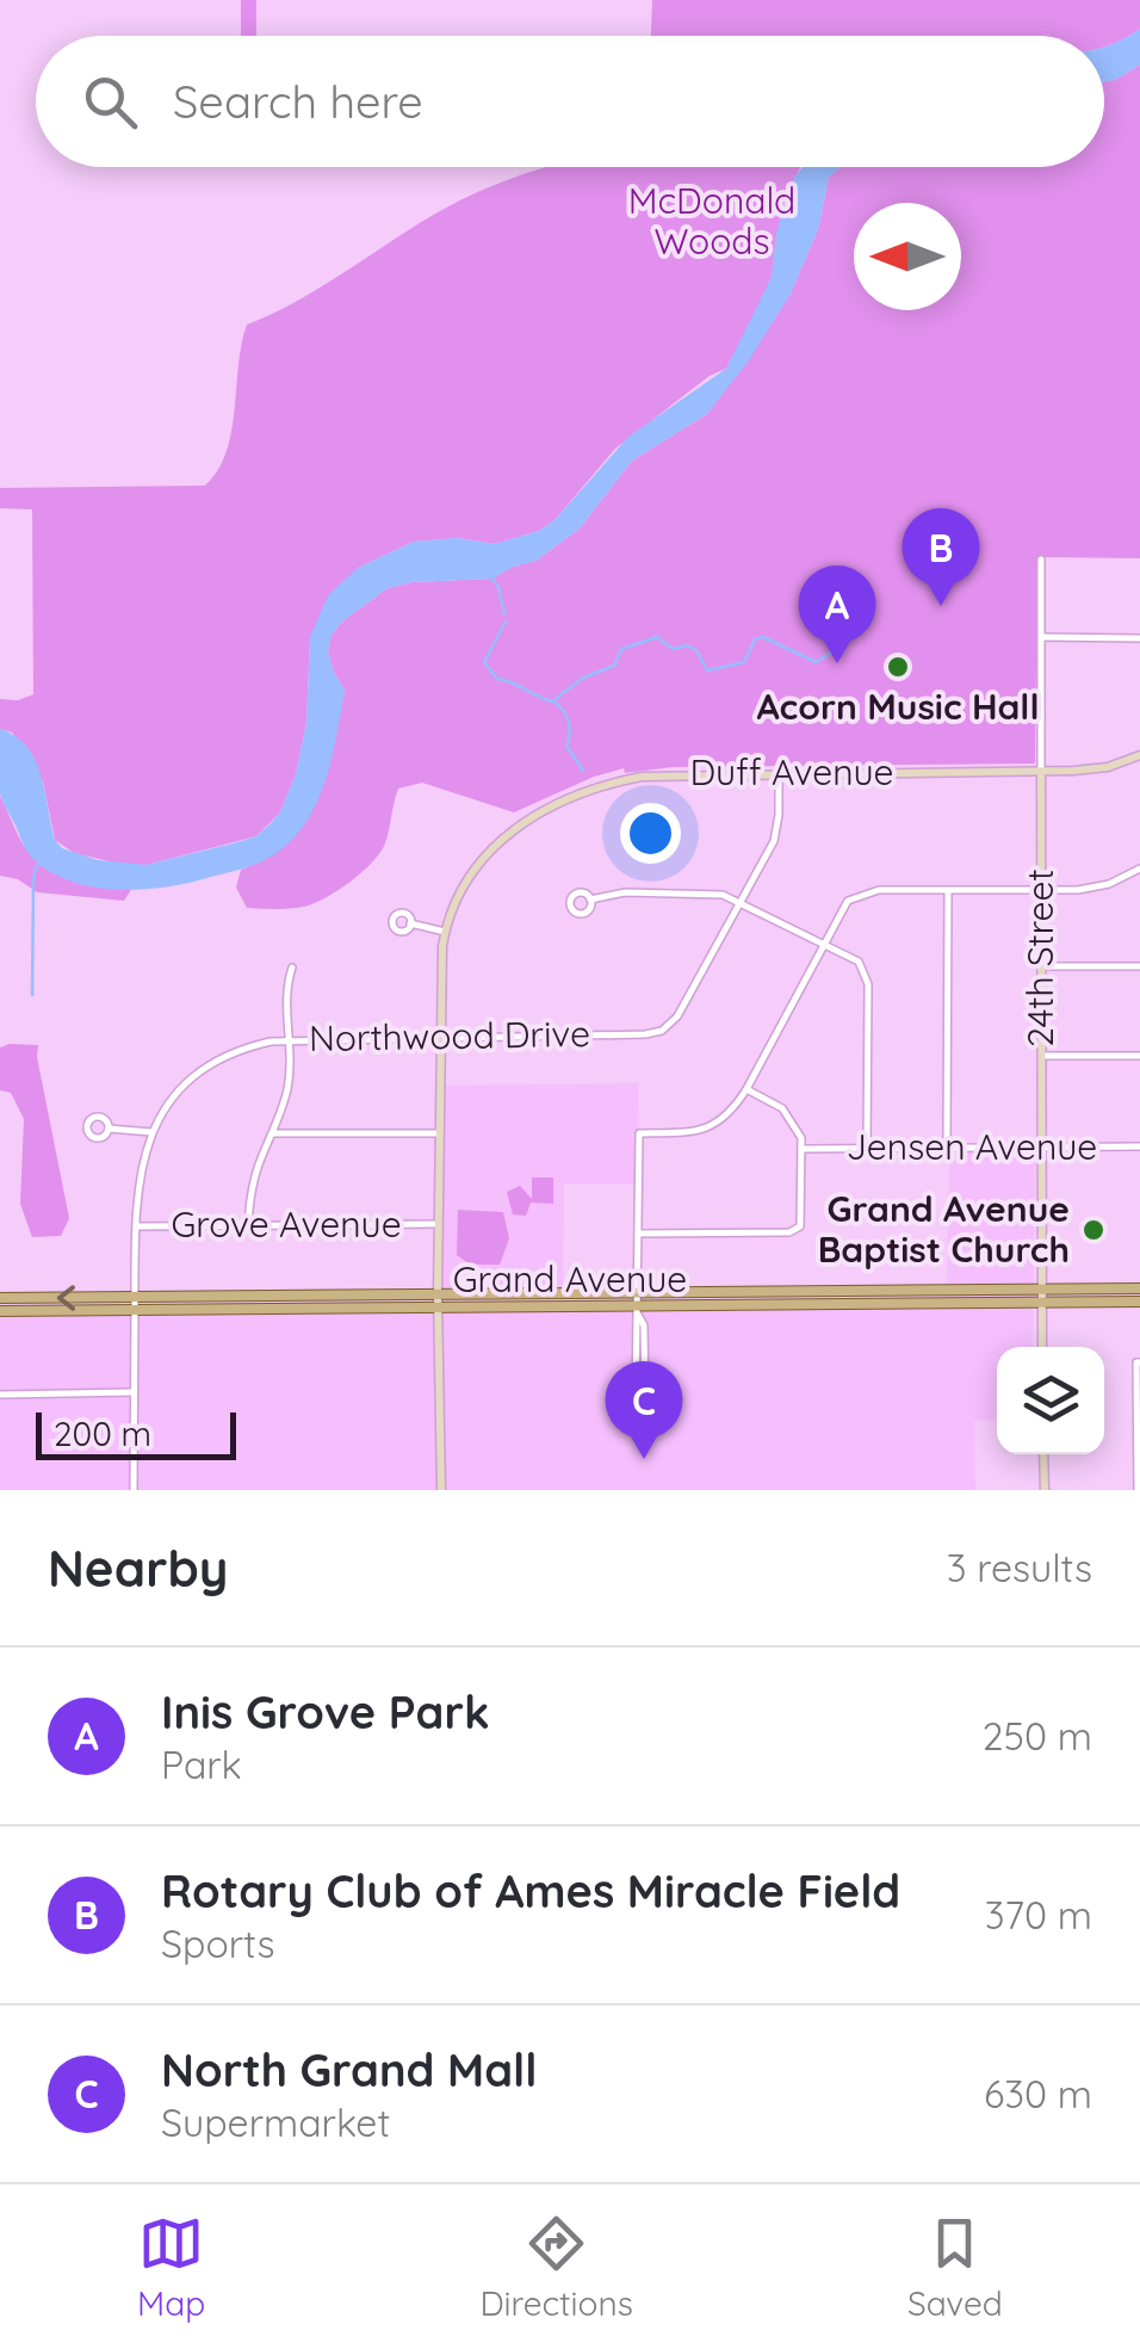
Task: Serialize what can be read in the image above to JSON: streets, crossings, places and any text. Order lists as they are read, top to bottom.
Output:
{
  "streets": {
    "main road": ["Duff Avenue", "24th Street", "Grand Avenue"],
    "street": ["Northwood Drive", "Jensen Avenue", "Grove Avenue"]
  },
  "crossings": [
    ["Duff Avenue", "24th Street"],
    ["Duff Avenue", "Northwood Drive"],
    ["Duff Avenue", "Grove Avenue"],
    ["Duff Avenue", "Grand Avenue"],
    ["24th Street", "Jensen Avenue"],
    ["24th Street", "Grand Avenue"],
    ["Northwood Drive", "Grove Avenue"],
    ["Northwood Drive", "Grand Avenue"]
  ],
  "parks": ["McDonald Woods"],
  "places": ["Acorn Music Hall", "Grand Avenue Baptist Church"],
  "scale_bar": "200 m",
  "north": "left",
  "page": {
    "search": "Search here",
    "pins": ["B", "A", "C"],
    "scale": "200 m",
    "heading": ["Nearby", "3 results"],
    "list": [
      {
        "mark": "A",
        "name": "Inis Grove Park",
        "note": "Park",
        "value": "250 m"
      },
      {
        "mark": "B",
        "name": "Rotary Club of Ames Miracle Field",
        "note": "Sports",
        "value": "370 m"
      },
      {
        "mark": "C",
        "name": "North Grand Mall",
        "note": "Supermarket",
        "value": "630 m"
      }
    ],
    "nav": ["Map", "Directions", "Saved"]
  }
}
